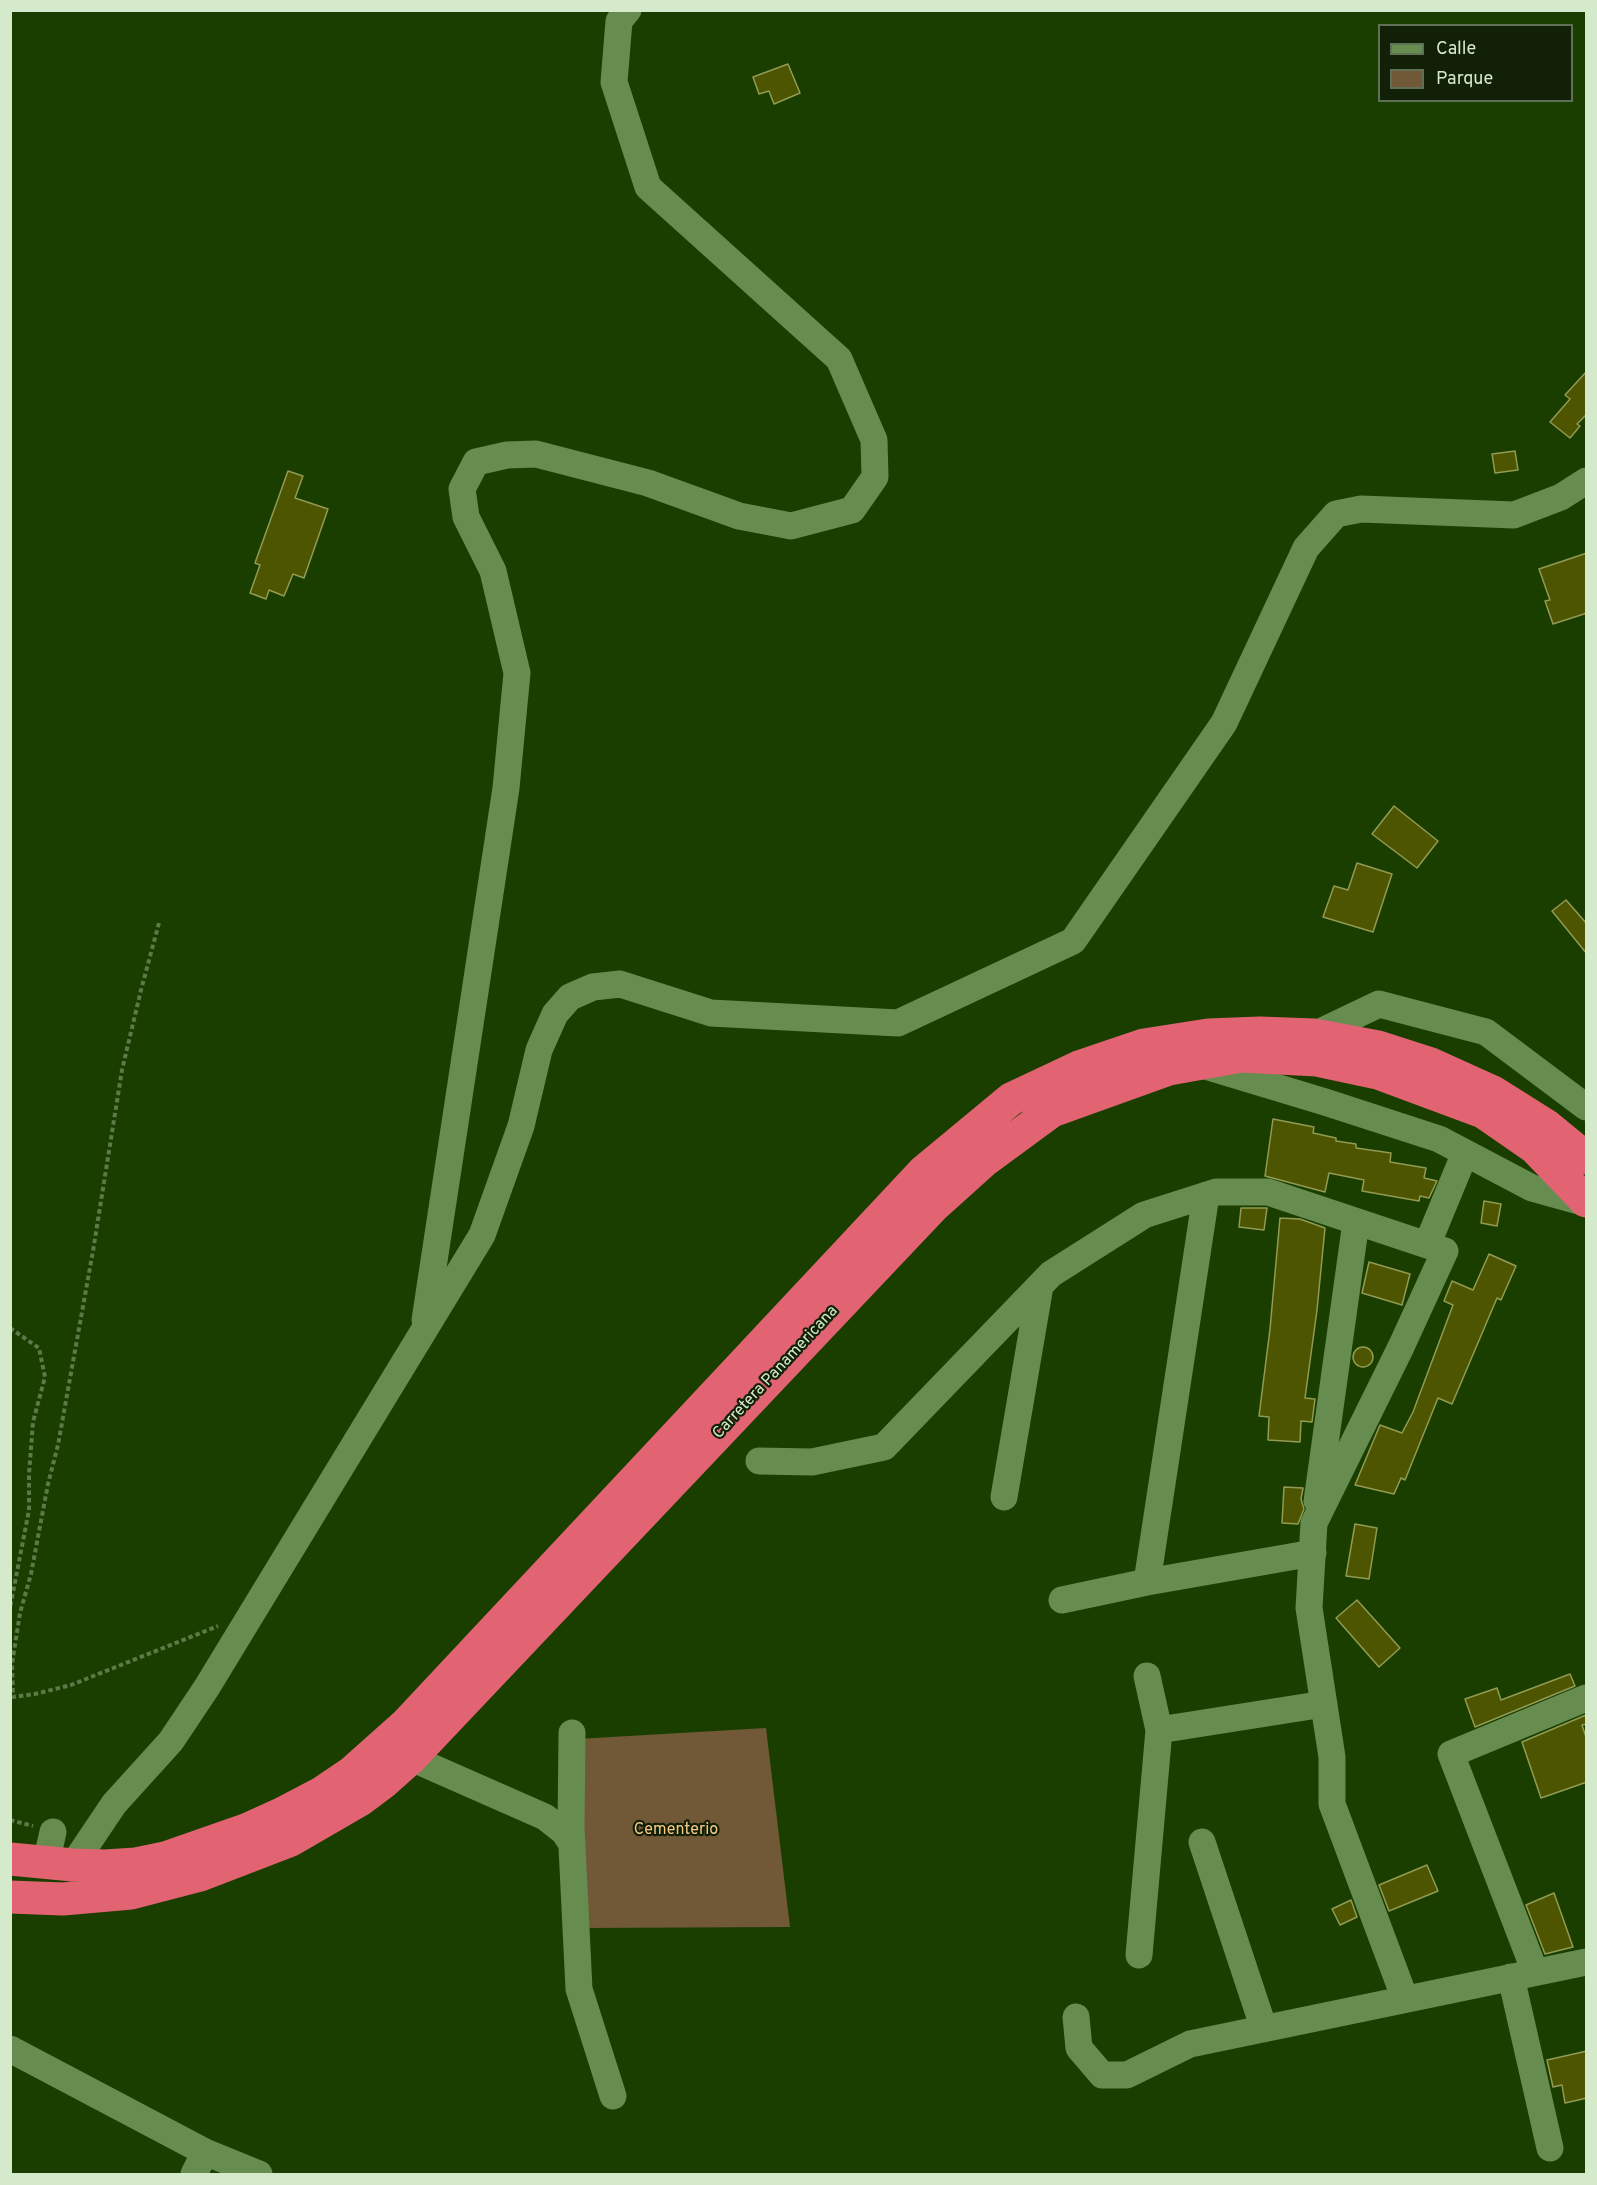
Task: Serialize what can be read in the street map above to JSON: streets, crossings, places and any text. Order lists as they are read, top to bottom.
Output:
{
  "streets": {
    "highway": ["Carretera Panamericana"]
  },
  "parks": ["Cementerio"],
  "legend": ["Calle", "Parque"]
}
